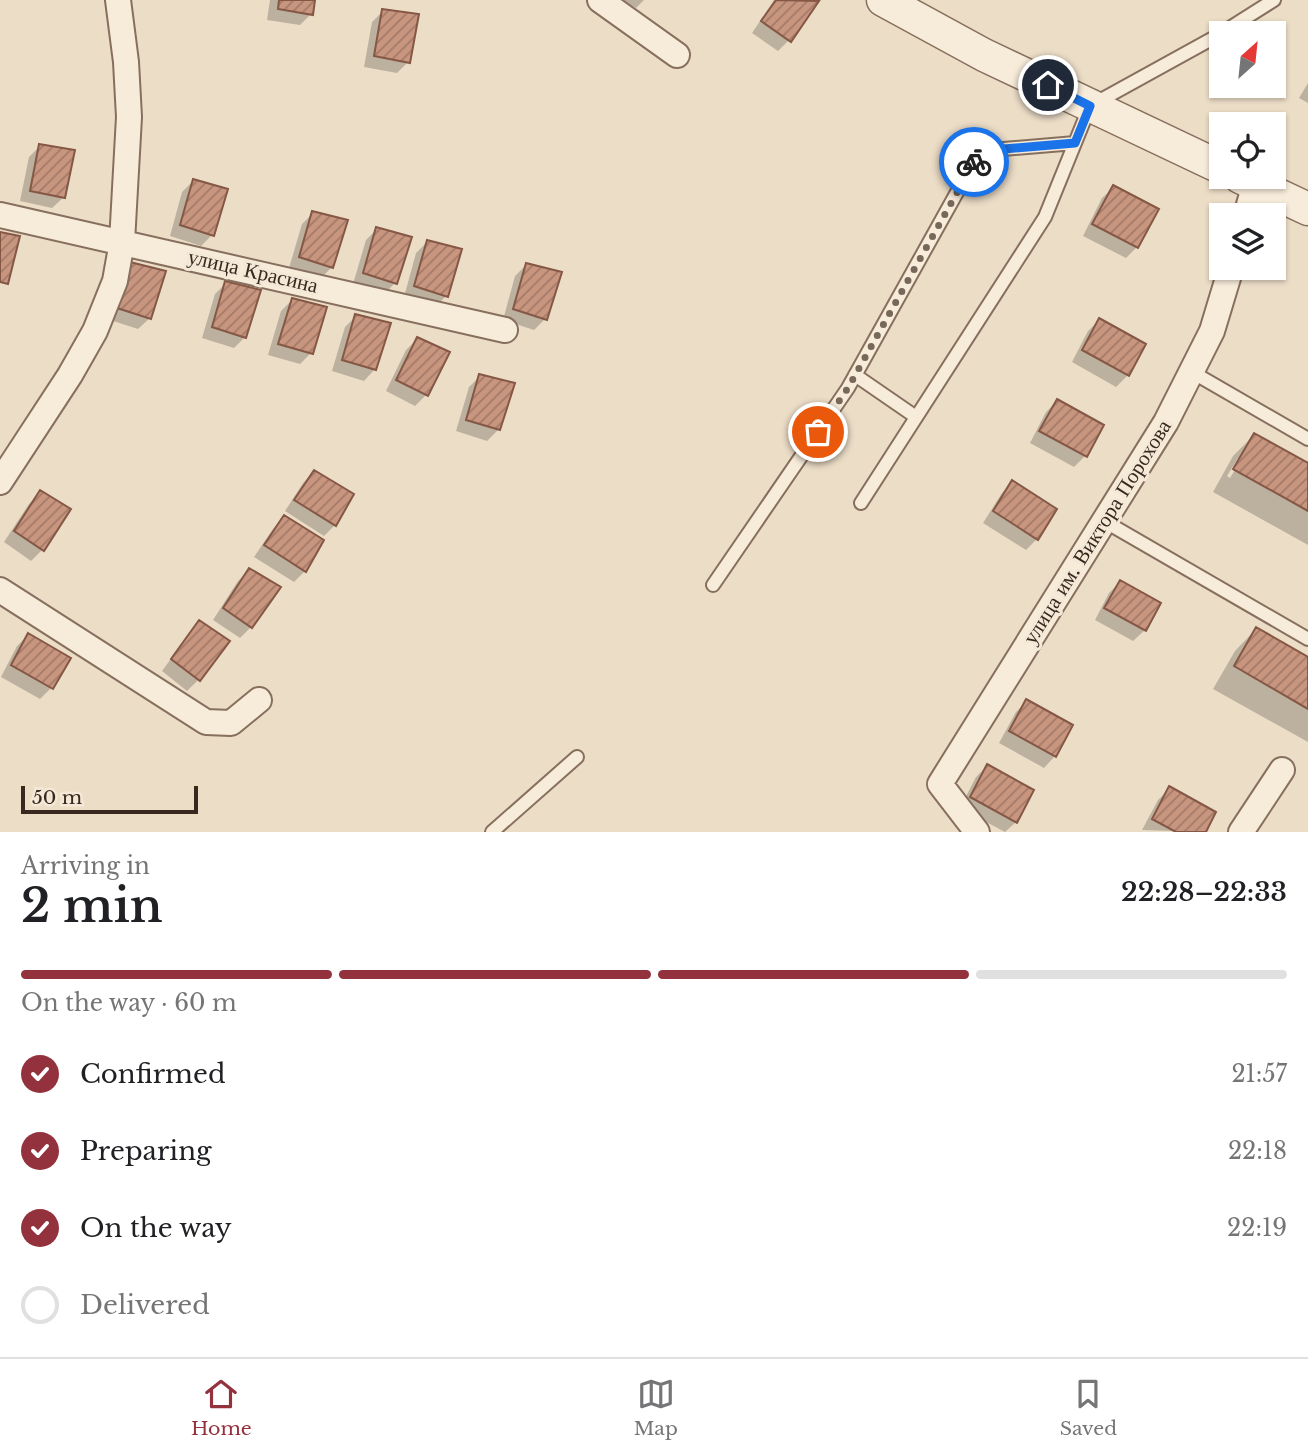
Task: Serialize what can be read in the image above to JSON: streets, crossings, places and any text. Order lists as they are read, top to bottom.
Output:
{
  "streets": {
    "street": ["улица Красина", "улица им. Виктора Порохова"]
  },
  "scale_bar": "50 m",
  "north": "top right",
  "page": {
    "scale": "50 m",
    "heading": ["2 min", "Arriving in", "22:28–22:33"],
    "bar": "On the way · 60 m",
    "list": [
      ["Confirmed", "21:57"],
      ["Preparing", "22:18"],
      ["On the way", "22:19"],
      "Delivered"
    ],
    "tabs": ["Home", "Map", "Saved"]
  }
}
